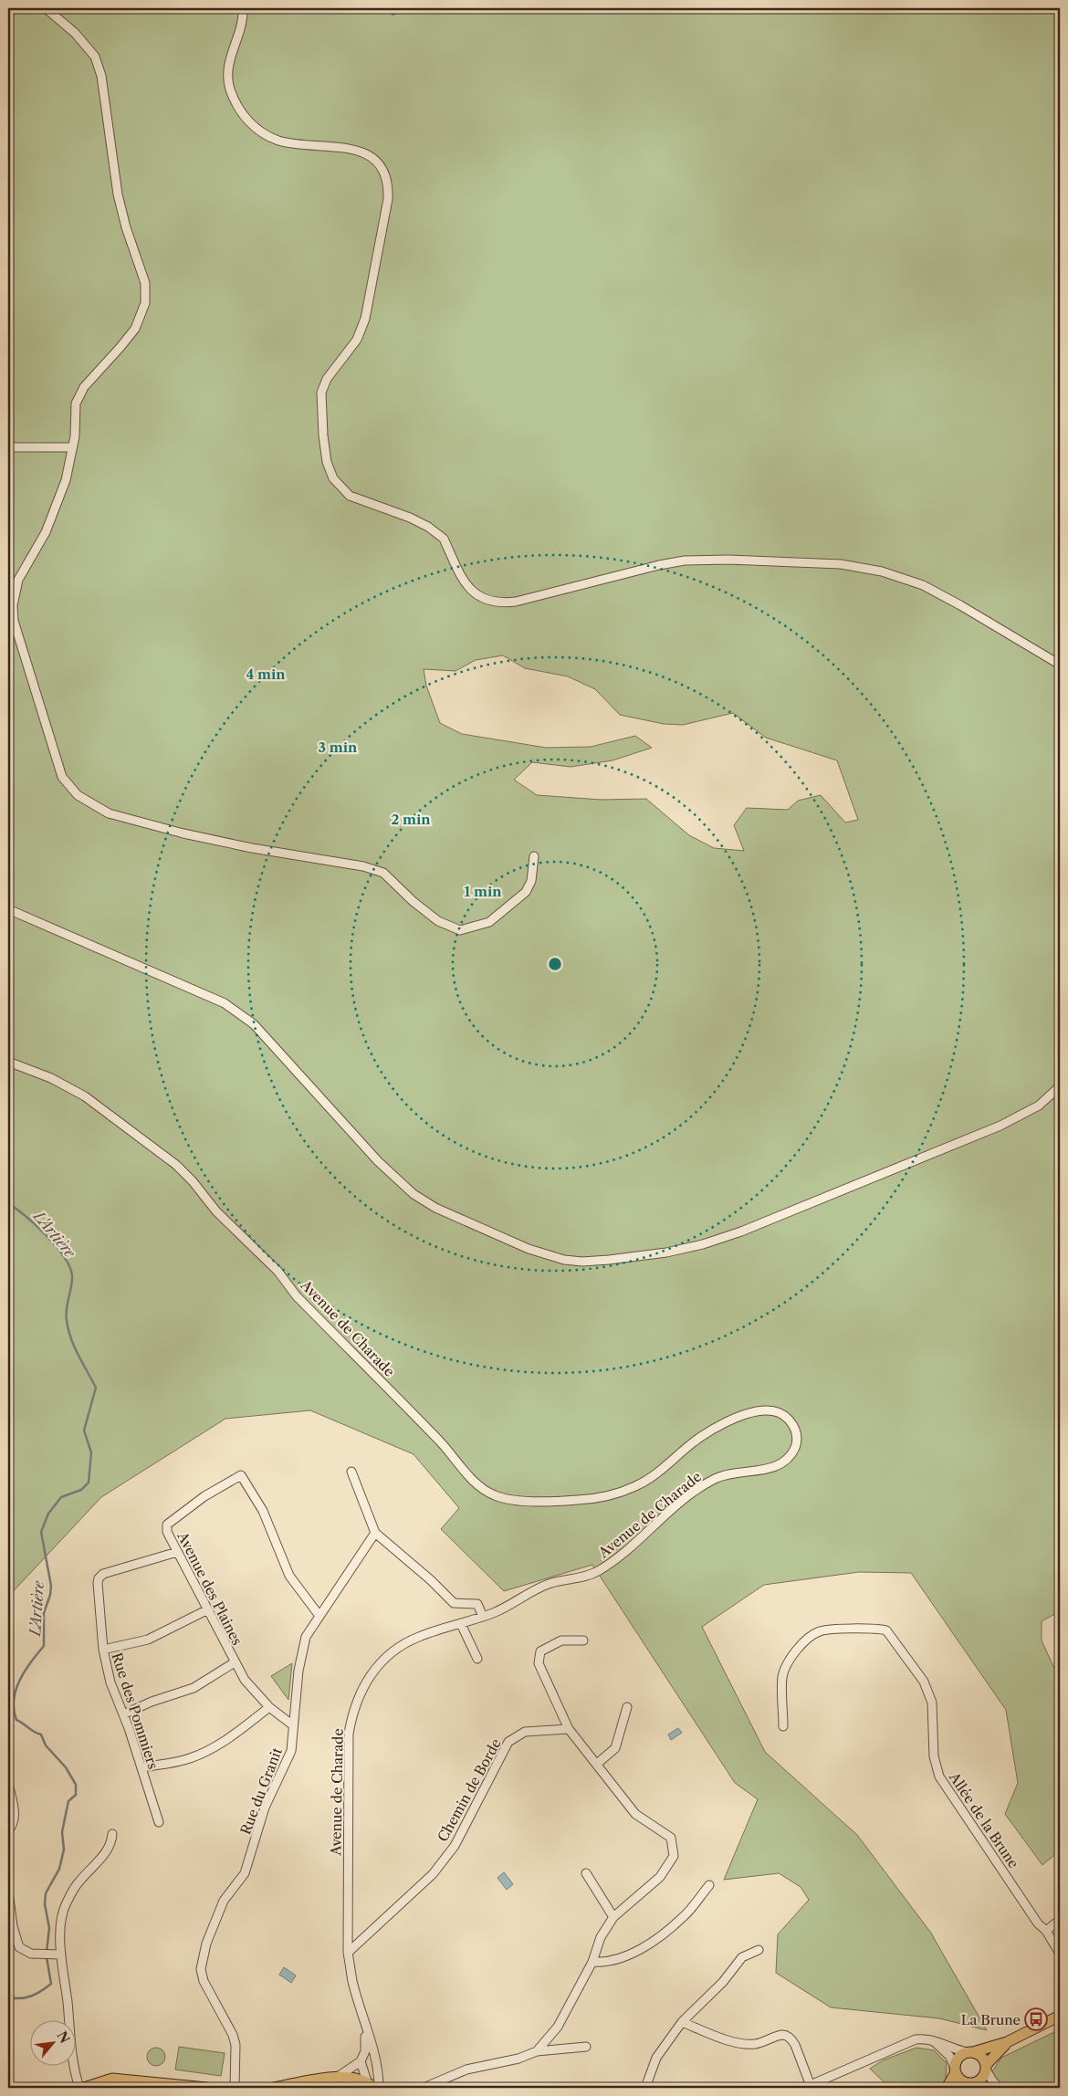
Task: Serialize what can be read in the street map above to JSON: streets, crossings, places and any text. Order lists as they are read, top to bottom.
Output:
{
  "streets": {
    "street": [
      "Avenue de Charade",
      "Avenue des Plaines",
      "Rue des Pommiers",
      "Chemin de Borde",
      "Rue du Granit",
      "Allée de la Brune"
    ]
  },
  "crossings": [
    ["Avenue de Charade", "Chemin de Borde"],
    ["Avenue des Plaines", "Rue des Pommiers"],
    ["Avenue des Plaines", "Rue du Granit"]
  ],
  "water": ["L'Artière"],
  "places": {
    "bus stop": ["La Brune"]
  },
  "north": "top right",
  "rings": [
    "4 min",
    "3 min",
    "2 min",
    "1 min"
  ]
}
